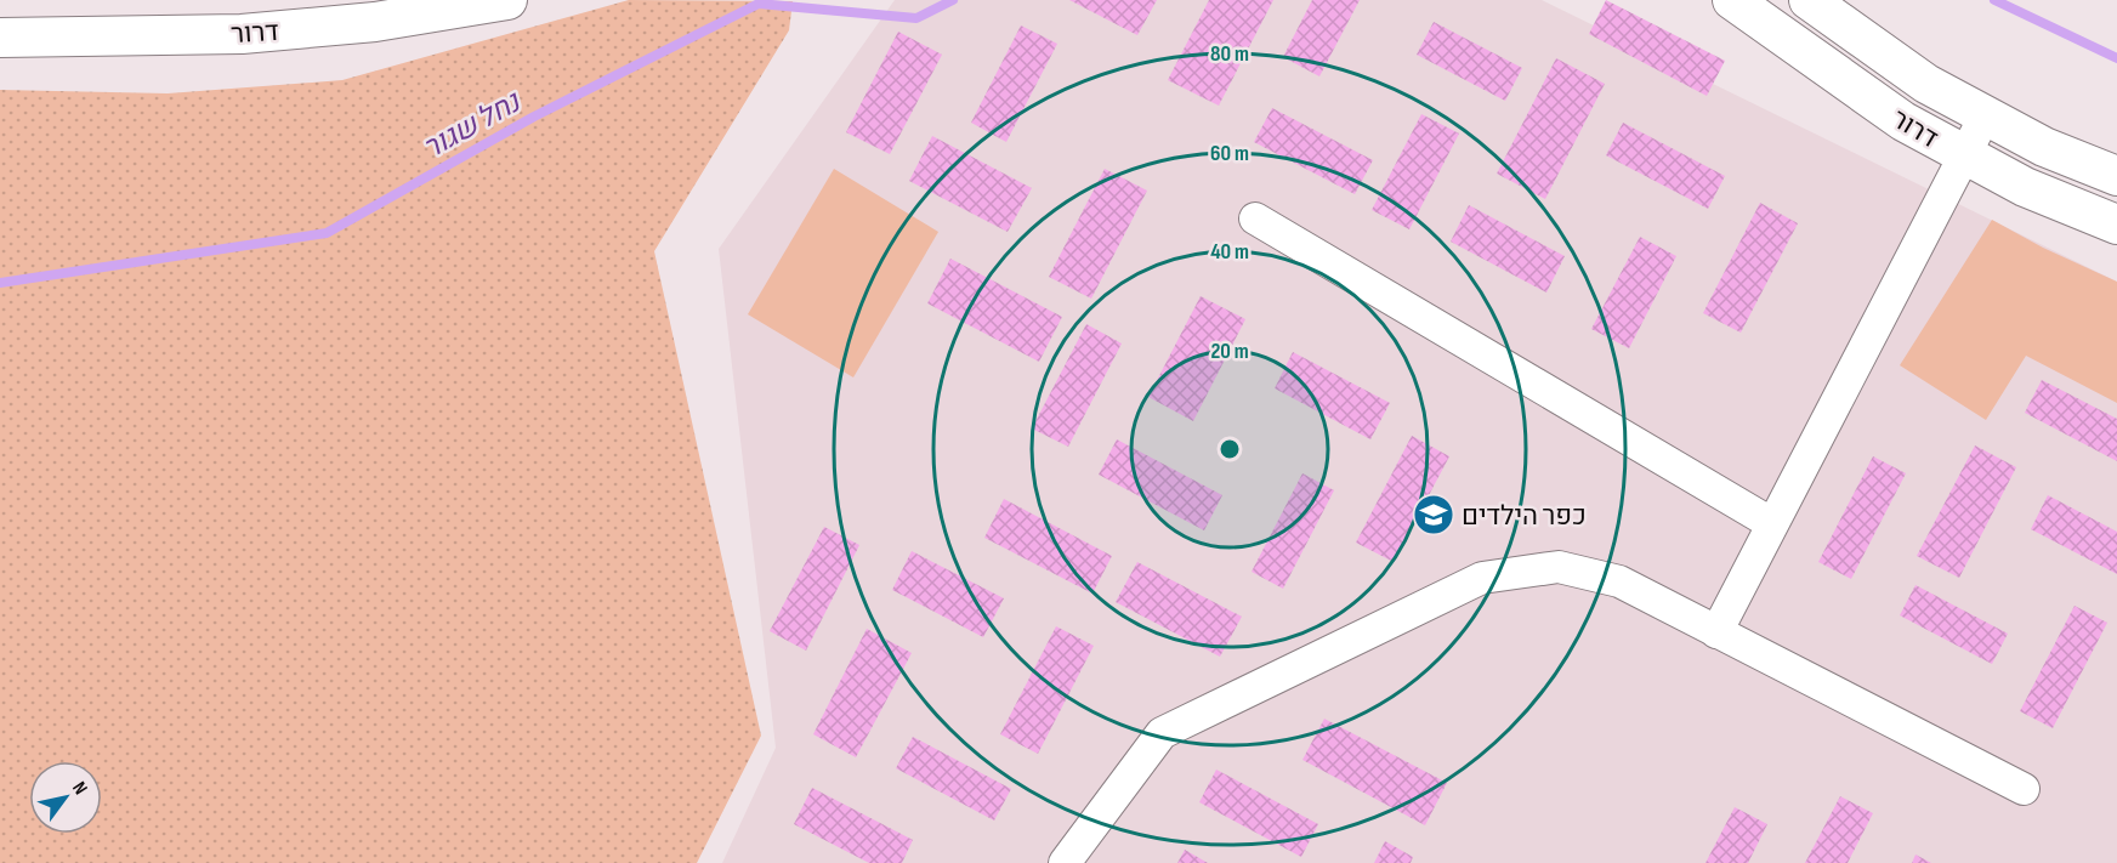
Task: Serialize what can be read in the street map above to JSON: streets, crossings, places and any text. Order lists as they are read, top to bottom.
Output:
{
  "streets": {
    "street": ["דרור"]
  },
  "water": ["נחל שגור"],
  "places": {
    "school or university": ["כפר הילדים"]
  },
  "north": "top right",
  "rings": [
    "80 m",
    "60 m",
    "40 m",
    "20 m"
  ]
}
